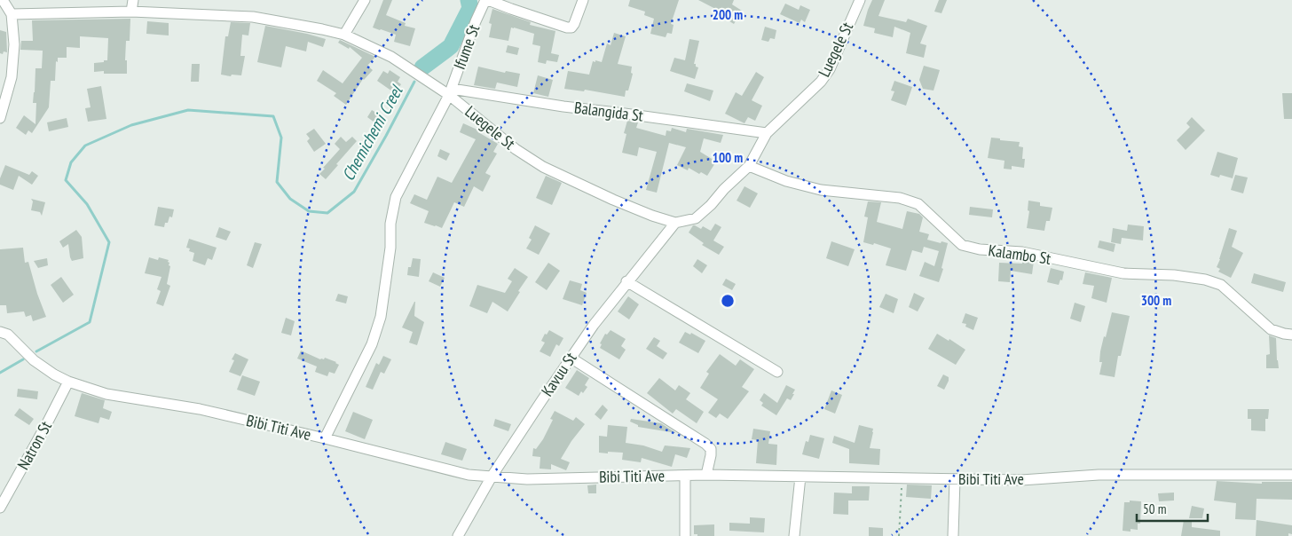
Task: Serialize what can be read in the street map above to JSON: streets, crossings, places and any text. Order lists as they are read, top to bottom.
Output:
{
  "streets": {
    "street": [
      "Ifume St",
      "Luegele St",
      "Balangida St",
      "Kalambo St",
      "Kavuu St",
      "Bibi Titi Ave",
      "Natron St"
    ]
  },
  "crossings": [
    ["Ifume St", "Luegele St"],
    ["Ifume St", "Balangida St"],
    ["Ifume St", "Bibi Titi Ave"],
    ["Luegele St", "Balangida St"],
    ["Luegele St", "Kalambo St"],
    ["Luegele St", "Kavuu St"],
    ["Kavuu St", "Bibi Titi Ave"],
    ["Bibi Titi Ave", "Natron St"]
  ],
  "water": ["Chemichemi Creel"],
  "scale_bar": "50 m",
  "rings": ["200 m", "100 m", "300 m"]
}
